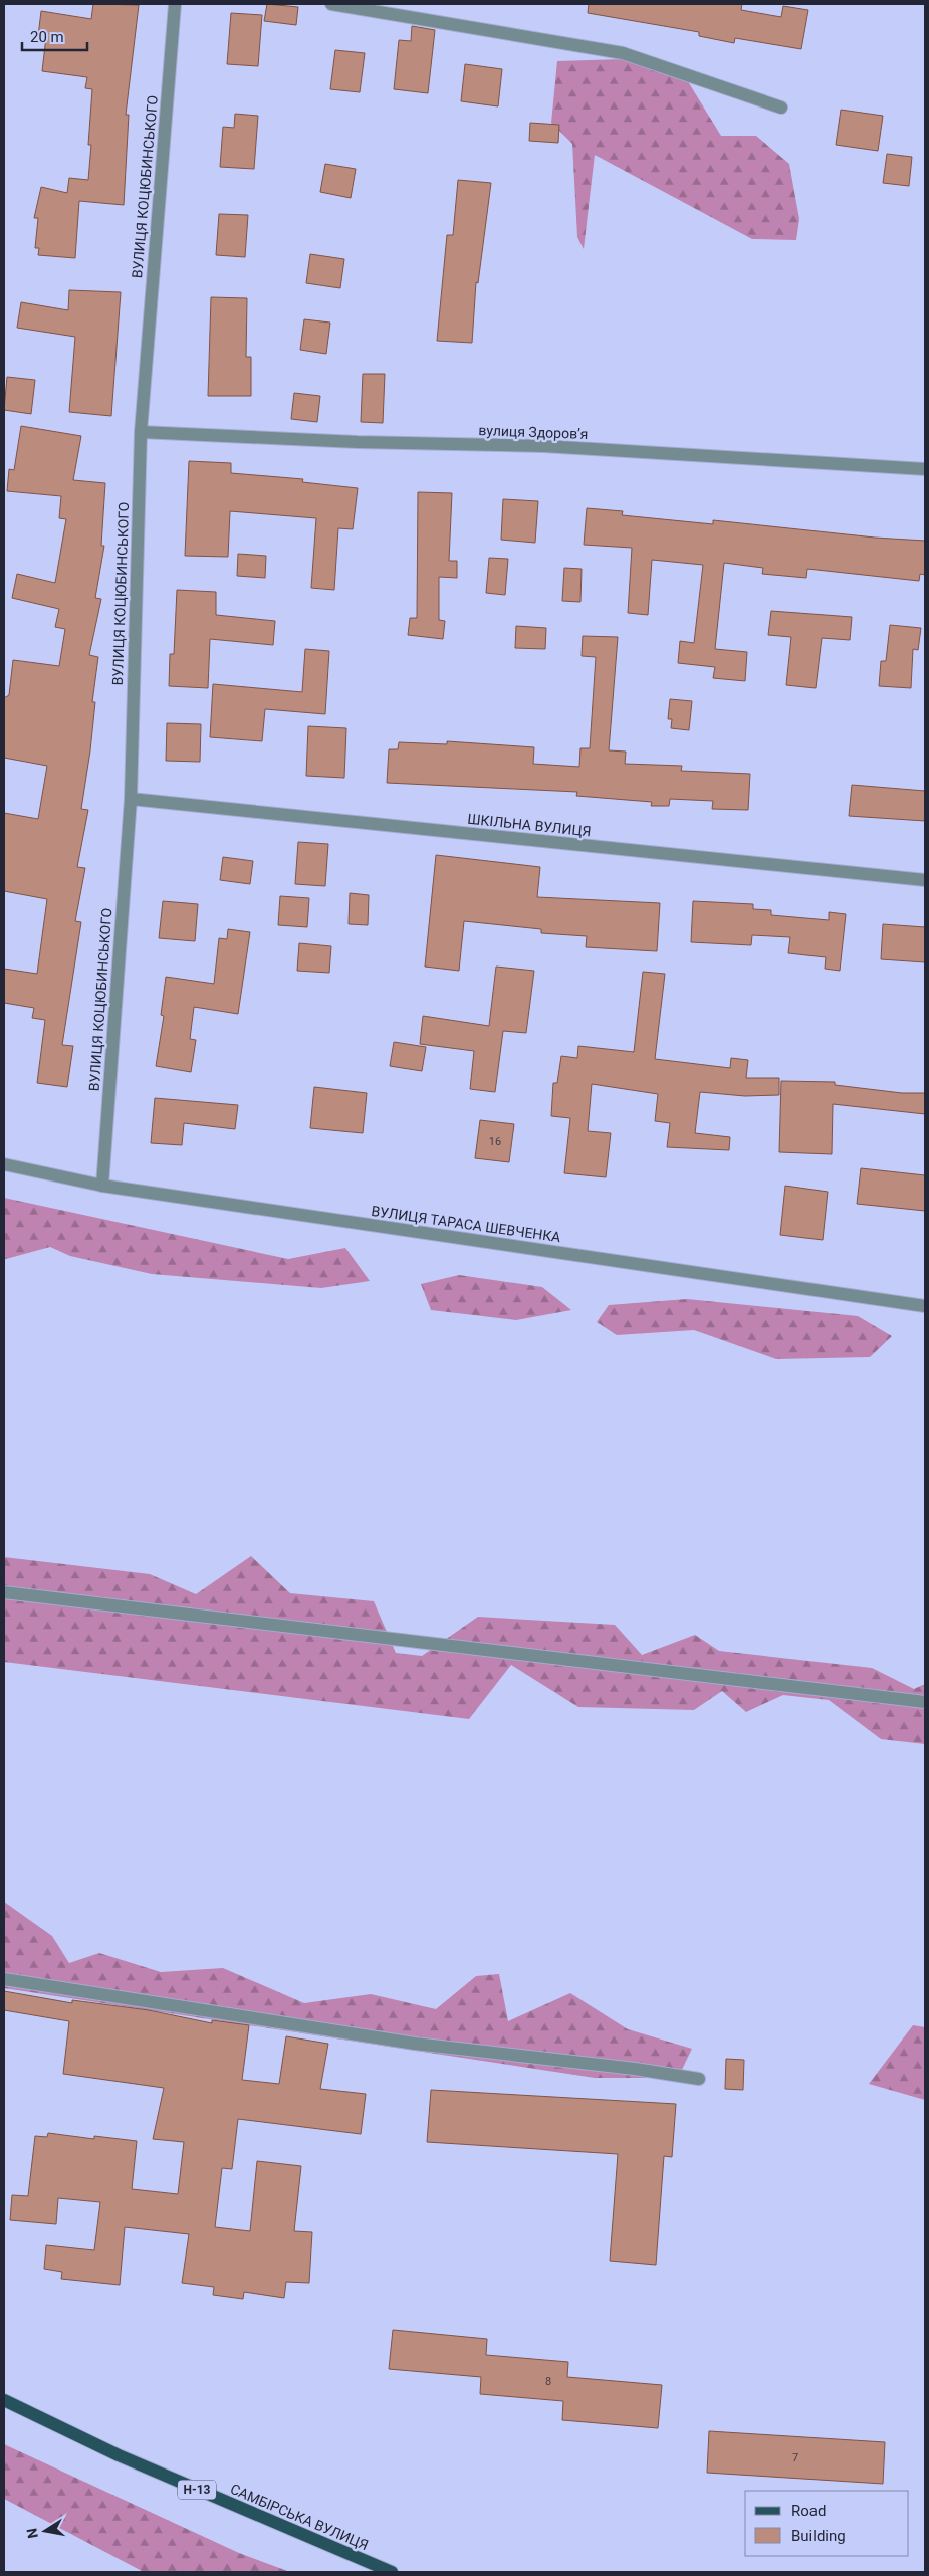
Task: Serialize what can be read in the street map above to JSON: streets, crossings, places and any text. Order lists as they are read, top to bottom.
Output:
{
  "streets": {
    "main road": ["Н-13", "САМБІРСЬКА ВУЛИЦЯ"],
    "street": [
      "ВУЛИЦЯ КОЦЮБИНСЬКОГО",
      "вулиця Здоровʼя",
      "ШКІЛЬНА ВУЛИЦЯ",
      "ВУЛИЦЯ ТАРАСА ШЕВЧЕНКА"
    ]
  },
  "crossings": [
    ["ВУЛИЦЯ КОЦЮБИНСЬКОГО", "вулиця Здоровʼя"],
    ["ВУЛИЦЯ КОЦЮБИНСЬКОГО", "ШКІЛЬНА ВУЛИЦЯ"],
    ["ВУЛИЦЯ КОЦЮБИНСЬКОГО", "ВУЛИЦЯ ТАРАСА ШЕВЧЕНКА"]
  ],
  "house_numbers": ["16", "8", "7"],
  "legend": ["Road", "Building"],
  "scale_bar": "20 m",
  "north": "left"
}
